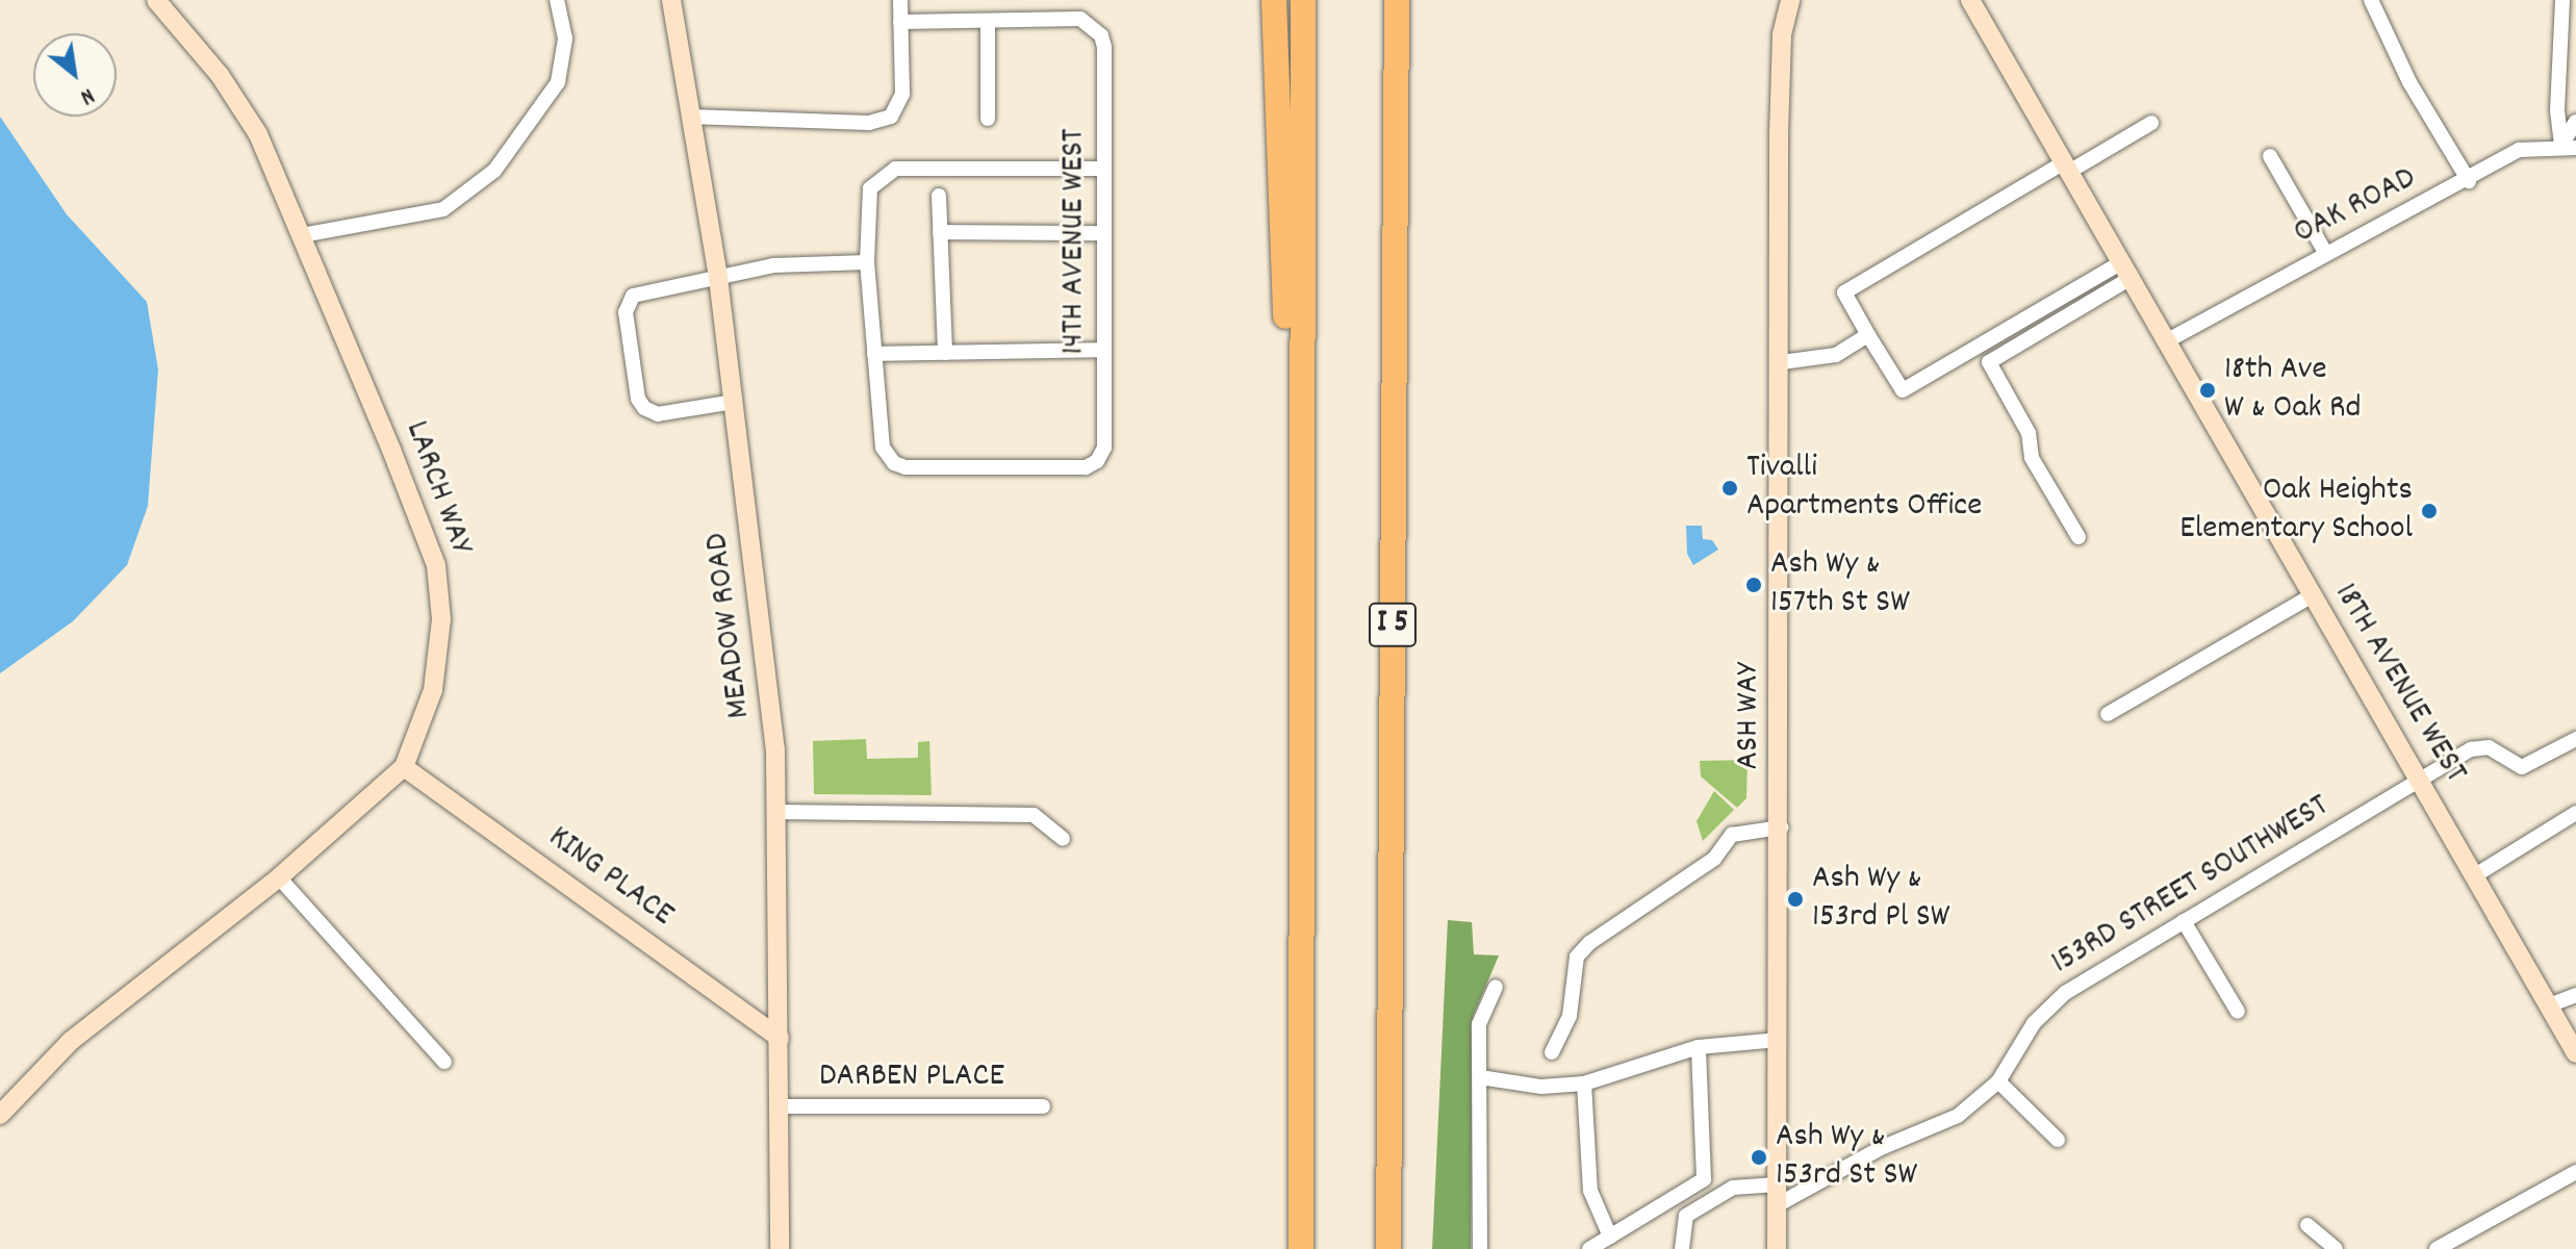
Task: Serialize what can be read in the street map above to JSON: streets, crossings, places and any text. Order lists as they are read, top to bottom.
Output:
{
  "streets": {
    "highway": ["I 5"],
    "street": [
      "OAK ROAD",
      "14TH AVENUE WEST",
      "LARCH WAY",
      "MEADOW ROAD",
      "18TH AVENUE WEST",
      "ASH WAY",
      "KING PLACE",
      "153RD STREET SOUTHWEST",
      "DARBEN PLACE"
    ]
  },
  "crossings": [
    ["OAK ROAD", "18TH AVENUE WEST"],
    ["LARCH WAY", "KING PLACE"],
    ["MEADOW ROAD", "KING PLACE"],
    ["MEADOW ROAD", "DARBEN PLACE"],
    ["18TH AVENUE WEST", "153RD STREET SOUTHWEST"],
    ["ASH WAY", "153RD STREET SOUTHWEST"]
  ],
  "places": [
    "18th Ave W & Oak Rd",
    "Tivalli Apartments Office",
    "Oak Heights Elementary School",
    "Ash Wy & 157th St SW",
    "Ash Wy & 153rd Pl SW",
    "Ash Wy & 153rd St SW"
  ],
  "north": "bottom right"
}
